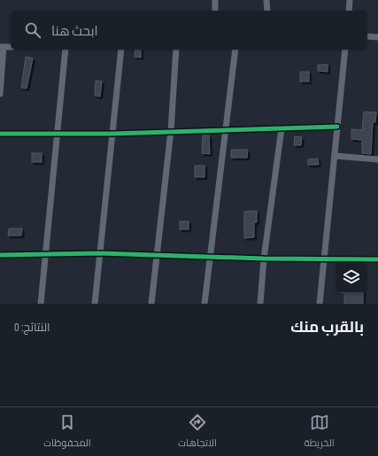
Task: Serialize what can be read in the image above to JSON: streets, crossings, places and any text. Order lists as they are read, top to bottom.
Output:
{
  "page": {
    "search": "ابحث هنا",
    "heading": ["بالقرب منك", "النتائج: 0"],
    "nav": ["الخريطة", "الاتجاهات", "المحفوظات"]
  }
}
